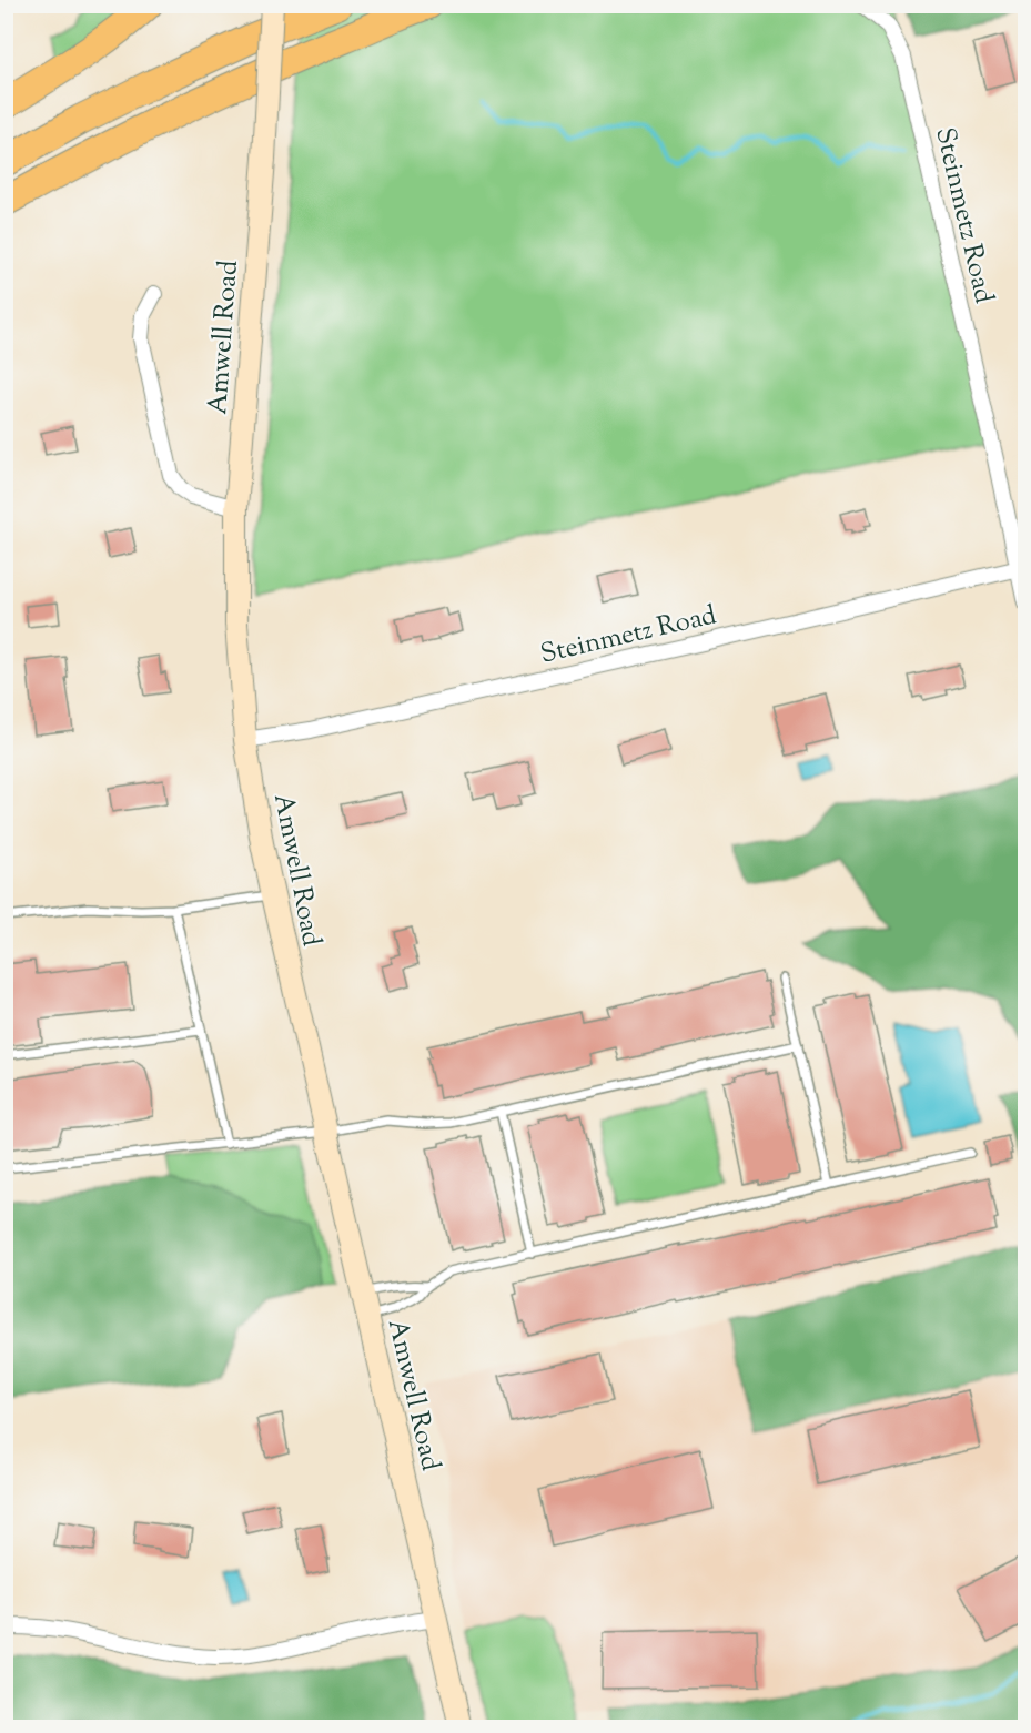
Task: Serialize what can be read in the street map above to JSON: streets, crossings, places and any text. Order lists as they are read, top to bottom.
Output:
{
  "streets": {
    "main road": ["Amwell Road"],
    "street": ["Steinmetz Road"]
  },
  "crossings": [
    ["Steinmetz Road", "Amwell Road"]
  ]
}
